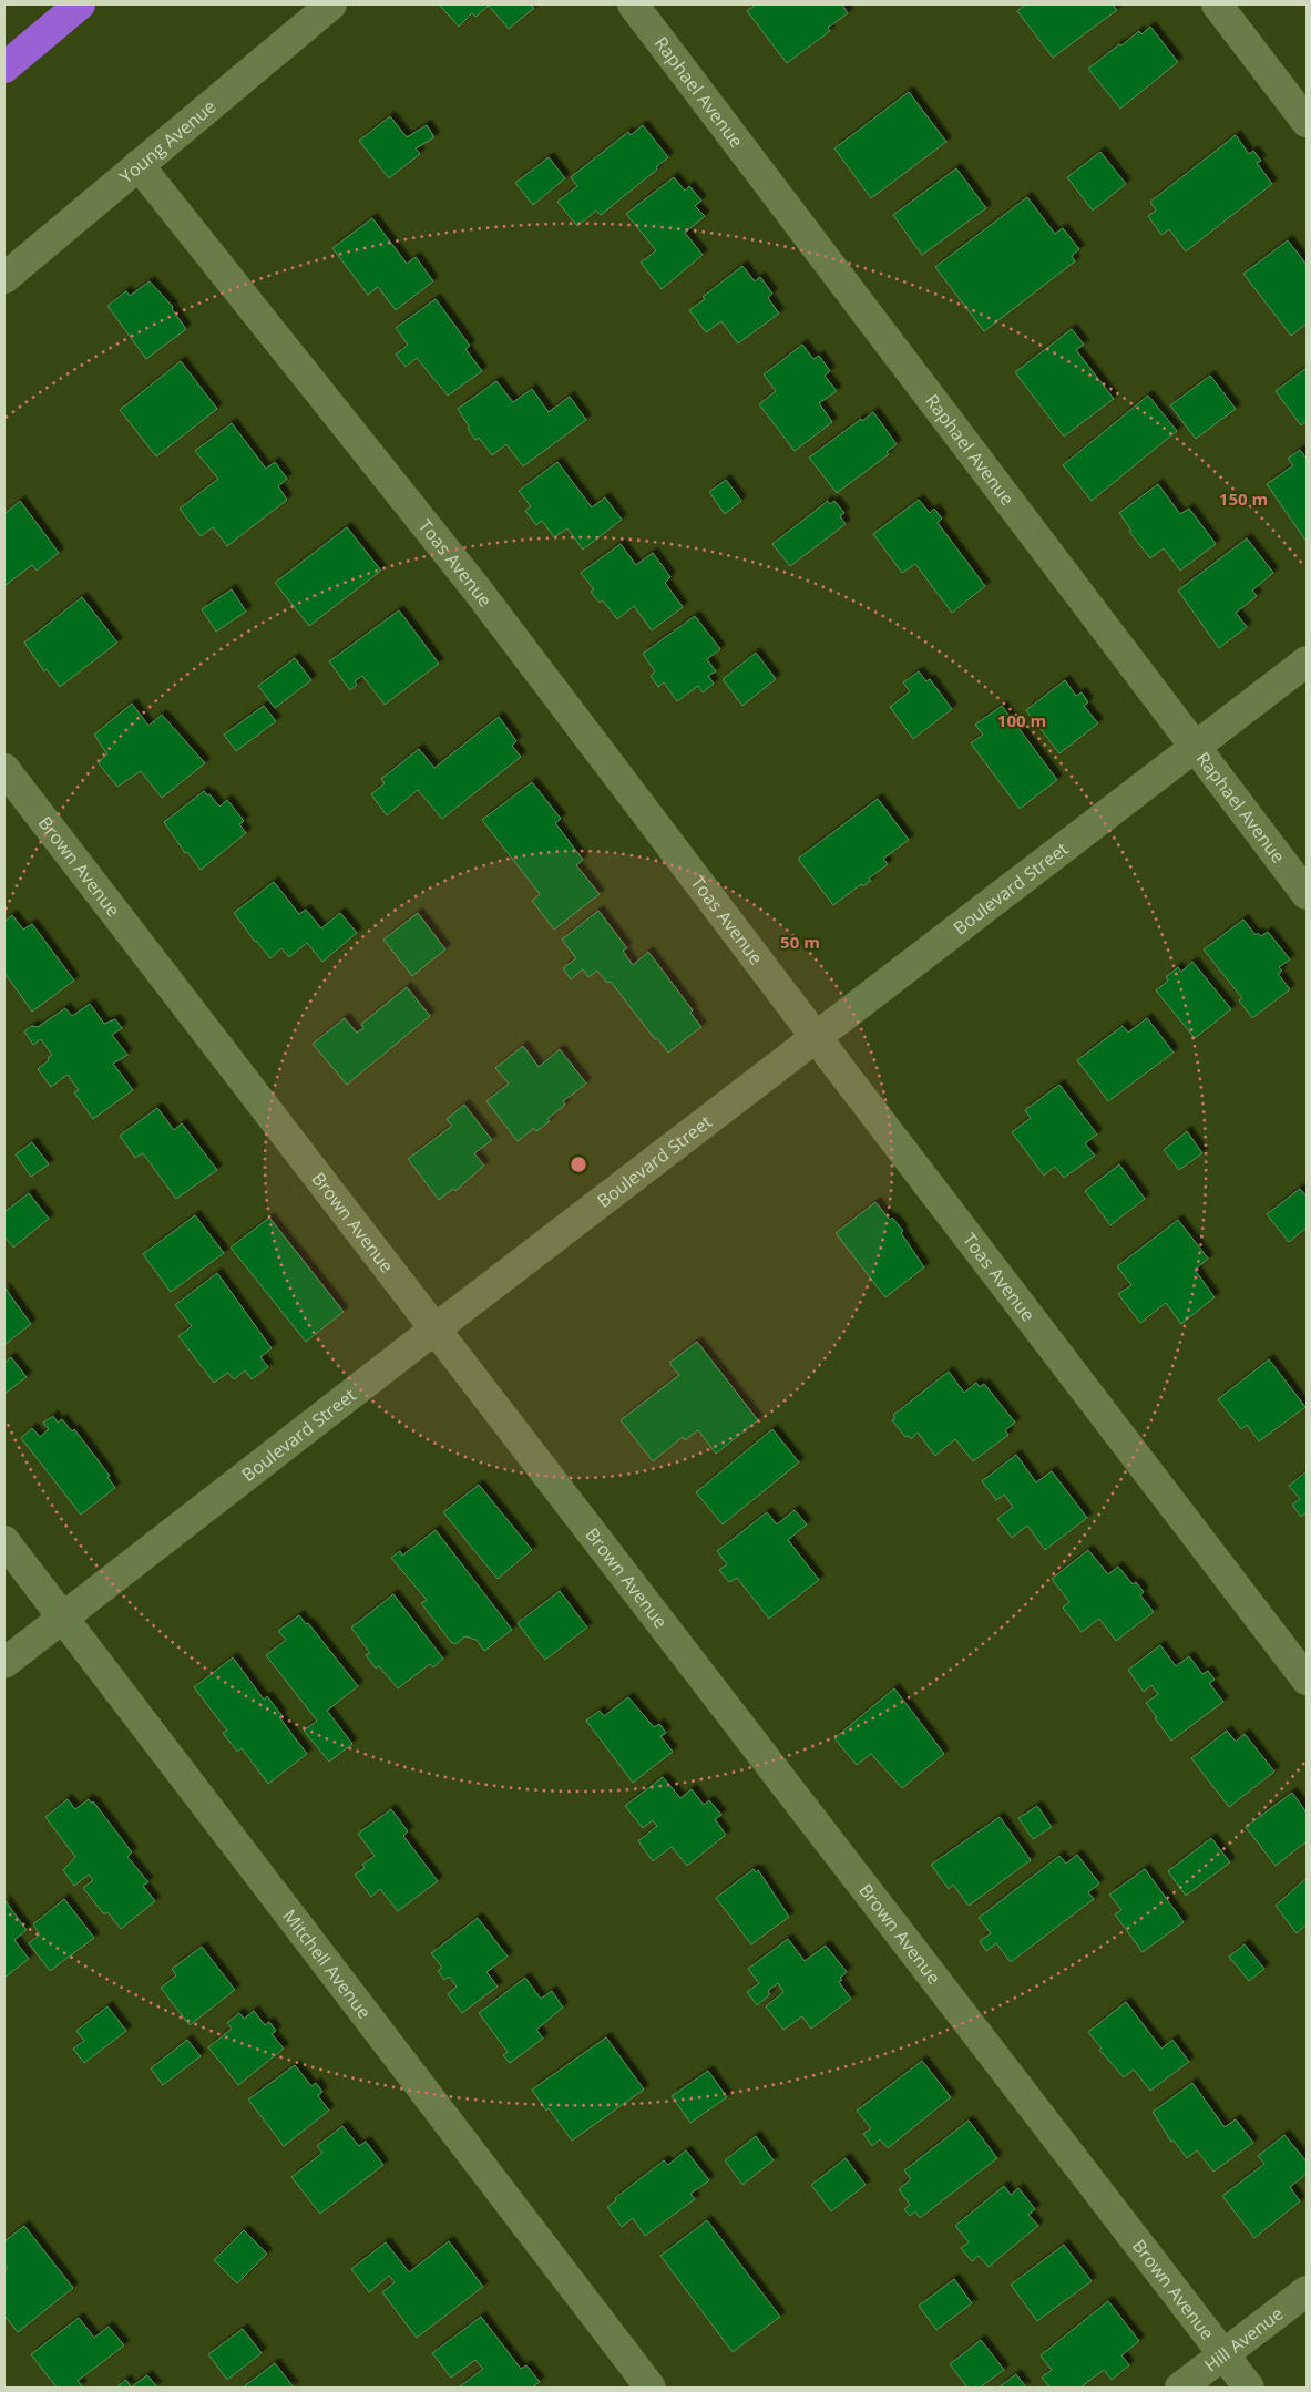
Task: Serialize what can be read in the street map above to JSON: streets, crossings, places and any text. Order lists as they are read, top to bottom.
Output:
{
  "streets": {
    "street": [
      "Raphael Avenue",
      "Young Avenue",
      "Toas Avenue",
      "Brown Avenue",
      "Boulevard Street",
      "Mitchell Avenue",
      "Hill Avenue"
    ]
  },
  "crossings": [
    ["Raphael Avenue", "Boulevard Street"],
    ["Young Avenue", "Toas Avenue"],
    ["Toas Avenue", "Boulevard Street"],
    ["Brown Avenue", "Boulevard Street"],
    ["Brown Avenue", "Hill Avenue"],
    ["Boulevard Street", "Mitchell Avenue"]
  ],
  "rings": ["150 m", "100 m", "50 m"]
}
